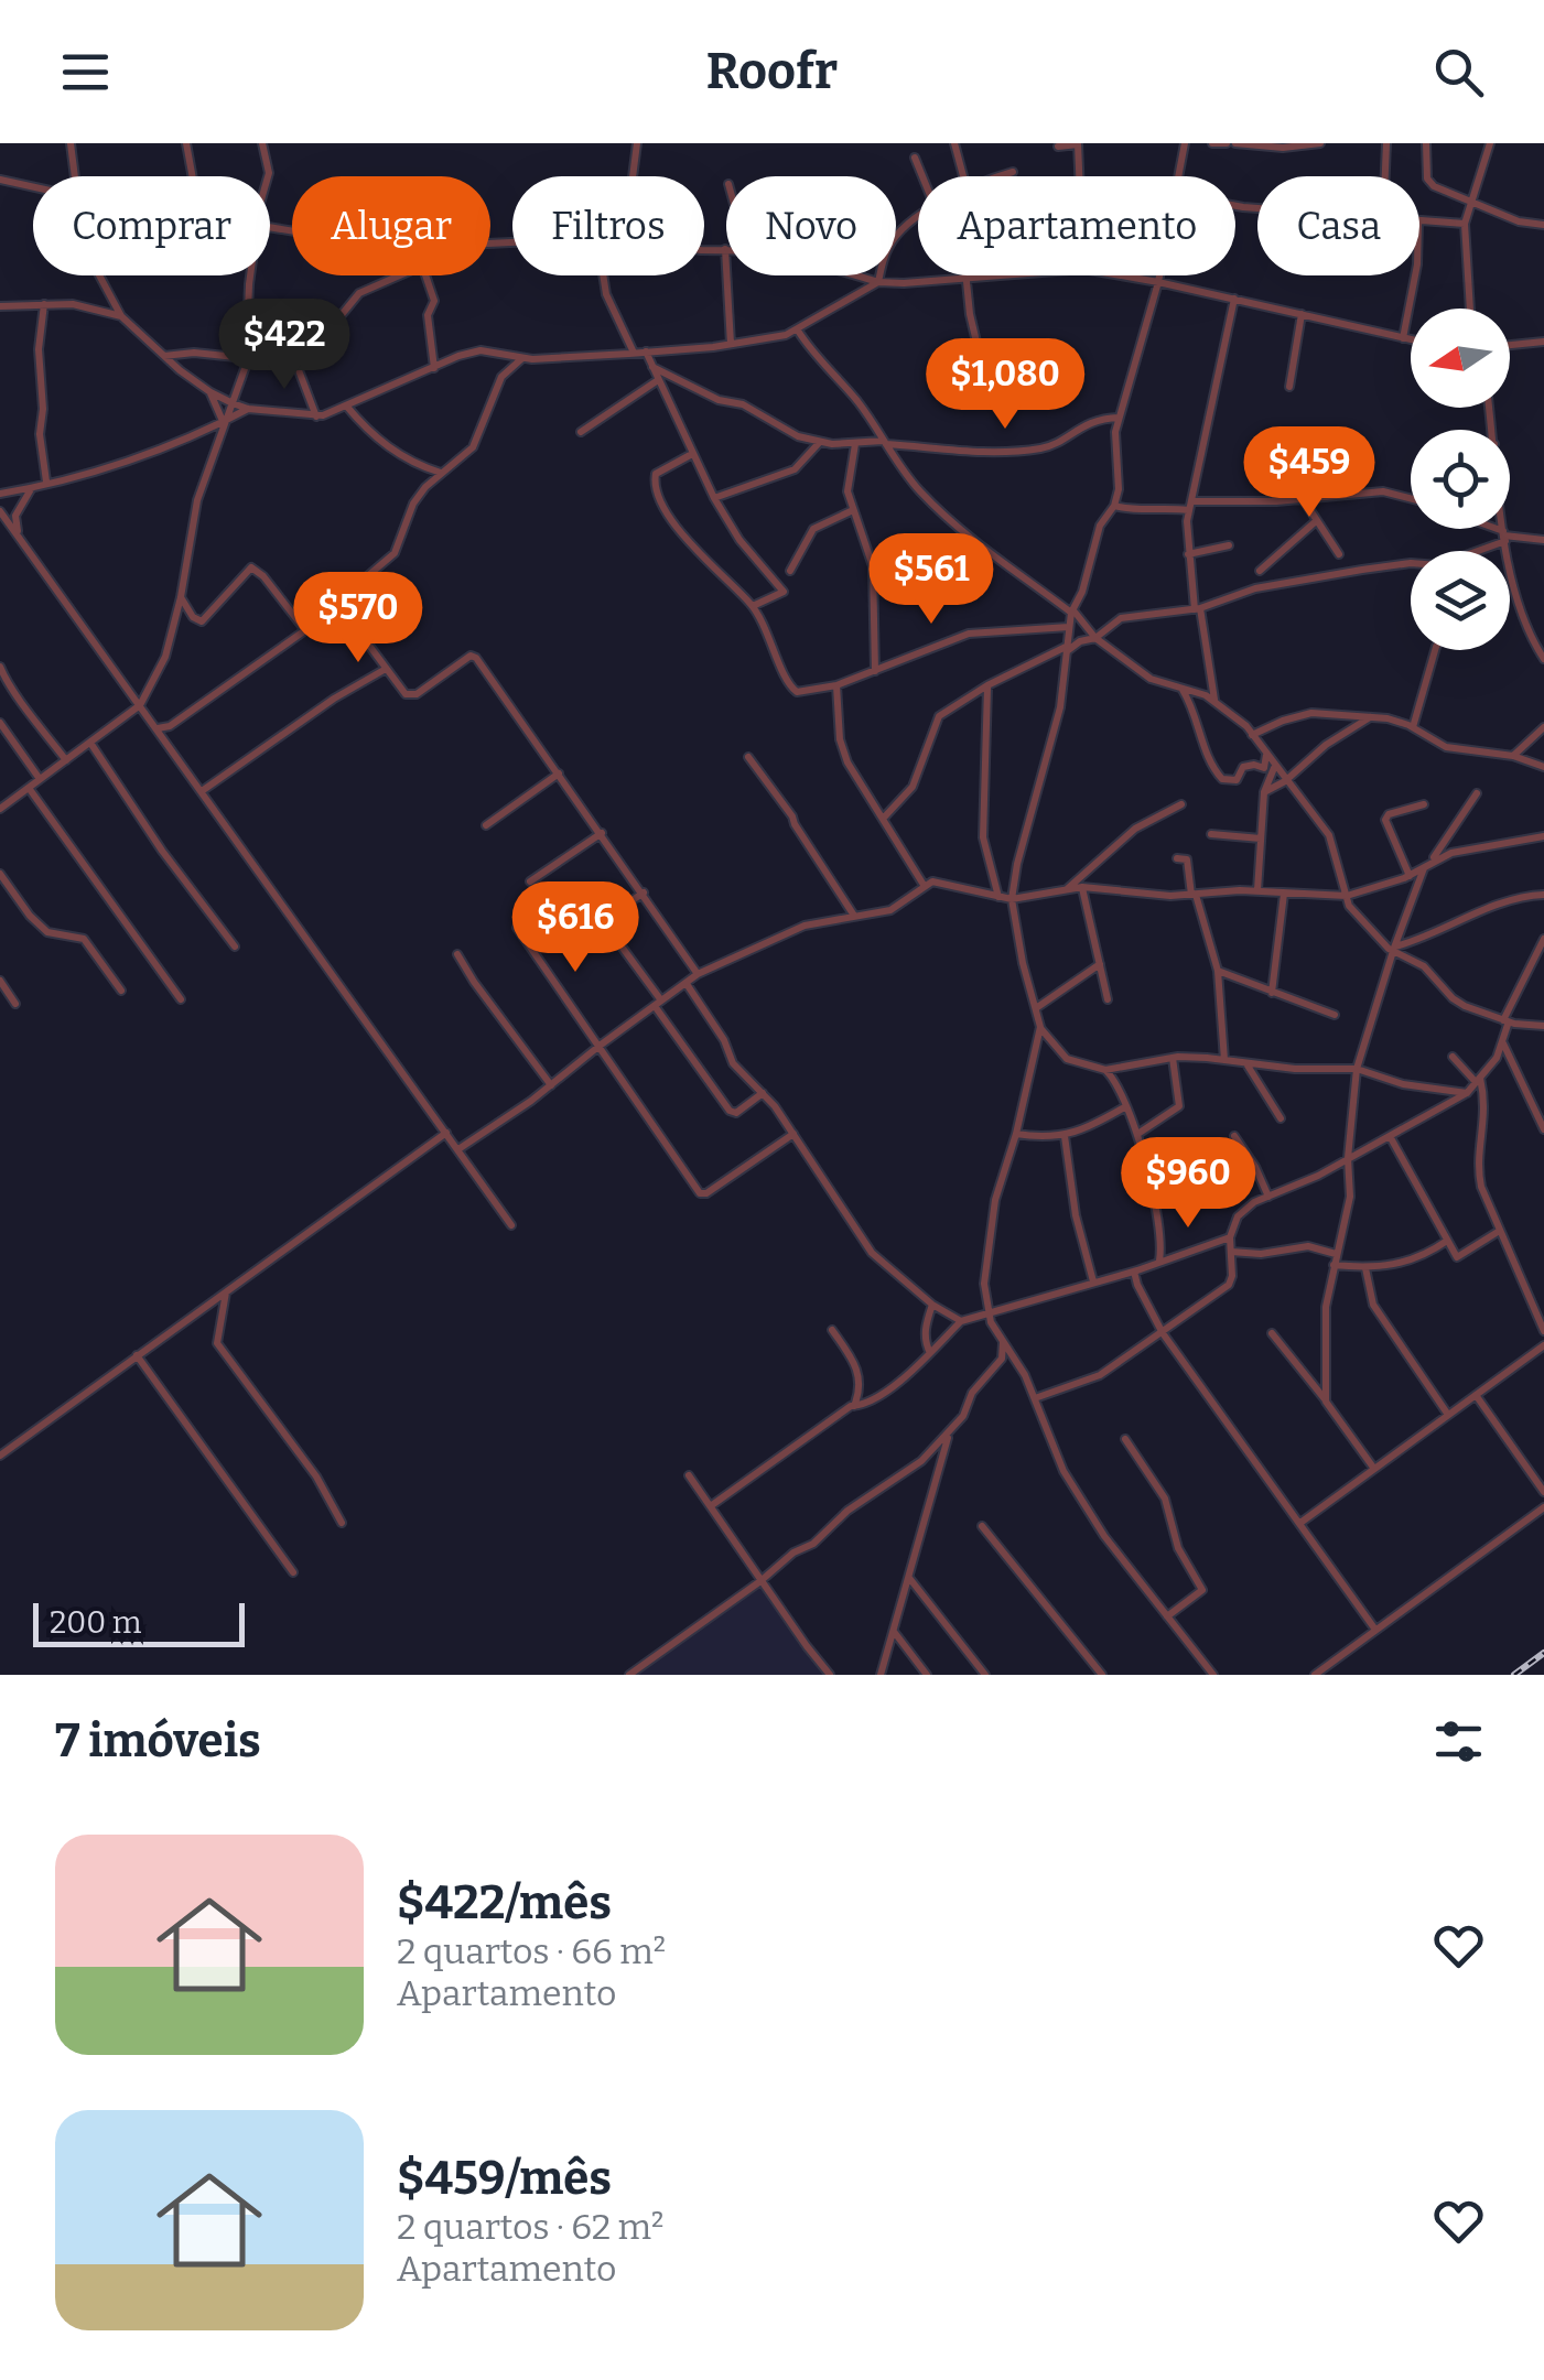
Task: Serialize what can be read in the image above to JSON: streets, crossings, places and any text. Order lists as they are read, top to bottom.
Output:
{
  "scale_bar": "200 m",
  "north": "left",
  "page": {
    "header": "Roofr",
    "chip": [
      "Comprar",
      "Alugar",
      "Filtros",
      "Novo",
      "Apartamento",
      "Casa"
    ],
    "price": [
      "$422",
      "$1,080",
      "$459",
      "$561",
      "$570",
      "$616",
      "$960"
    ],
    "scale": "200 m",
    "heading": "7 imóveis",
    "list": [
      {
        "name": "$422/mês",
        "note": "2 quartos · 66 m² · Apartamento"
      },
      {
        "name": "$459/mês",
        "note": "2 quartos · 62 m² · Apartamento"
      }
    ]
  }
}
